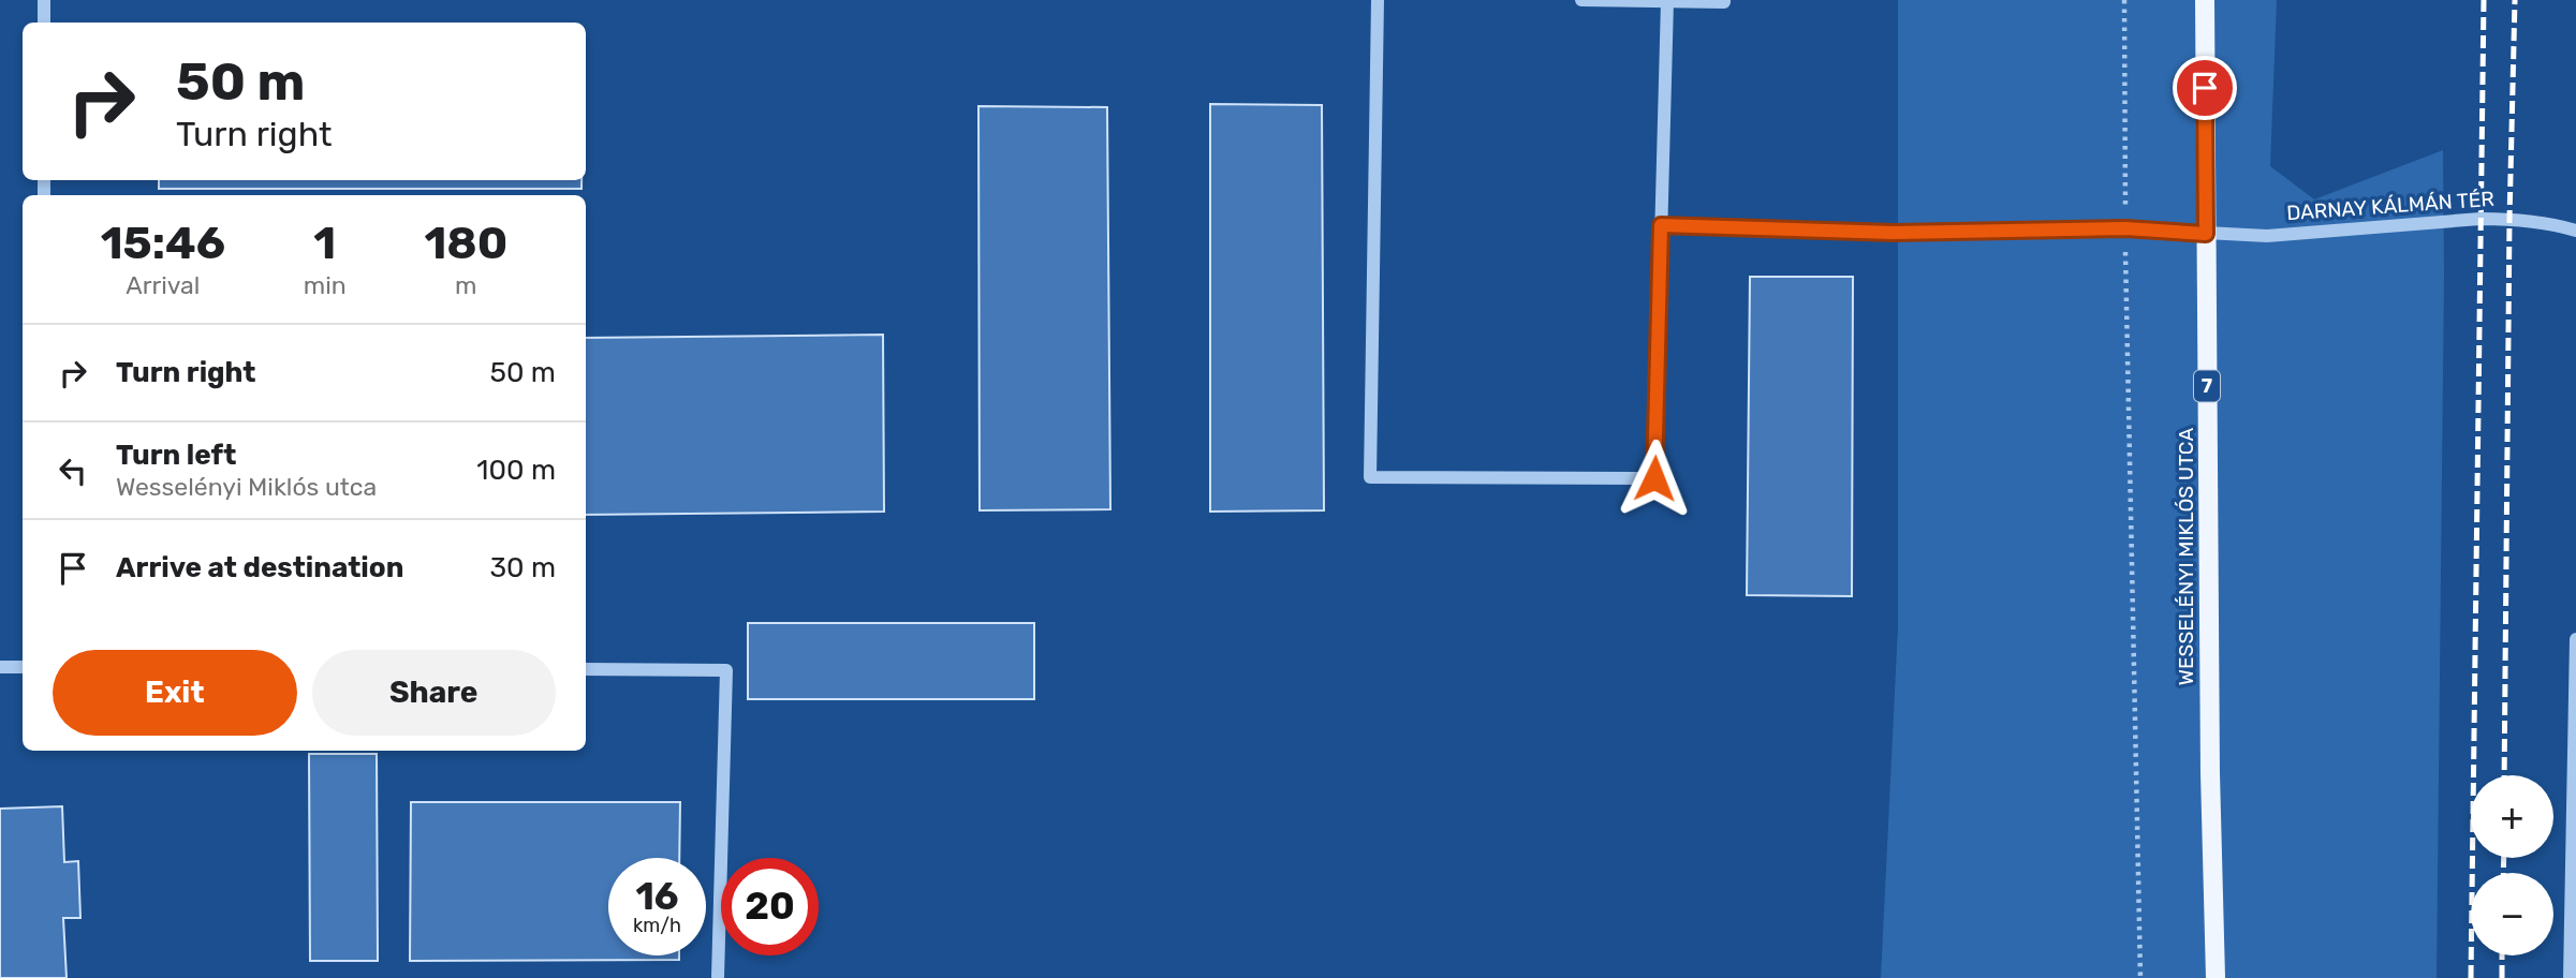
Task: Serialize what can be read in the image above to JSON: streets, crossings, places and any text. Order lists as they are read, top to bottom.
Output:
{
  "streets": {
    "main road": ["7", "WESSELÉNYI MIKLÓS UTCA"],
    "street": ["DARNAY KÁLMÁN TÉR"]
  },
  "crossings": [
    ["DARNAY KÁLMÁN TÉR", "WESSELÉNYI MIKLÓS UTCA"]
  ],
  "page": {
    "turn": ["50 m", "Turn right"],
    "eta": [
      "15:46",
      "Arrival",
      "1",
      "min",
      "180",
      "m"
    ],
    "list": [
      {
        "name": "Turn right",
        "value": "50 m"
      },
      {
        "name": "Turn left",
        "note": "Wesselényi Miklós utca",
        "value": "100 m"
      },
      {
        "name": "Arrive at destination",
        "value": "30 m"
      }
    ],
    "buttons": ["Exit", "Share"],
    "map_buttons": ["+", "−"],
    "speed": "16 km/h",
    "limit": "20"
  }
}
